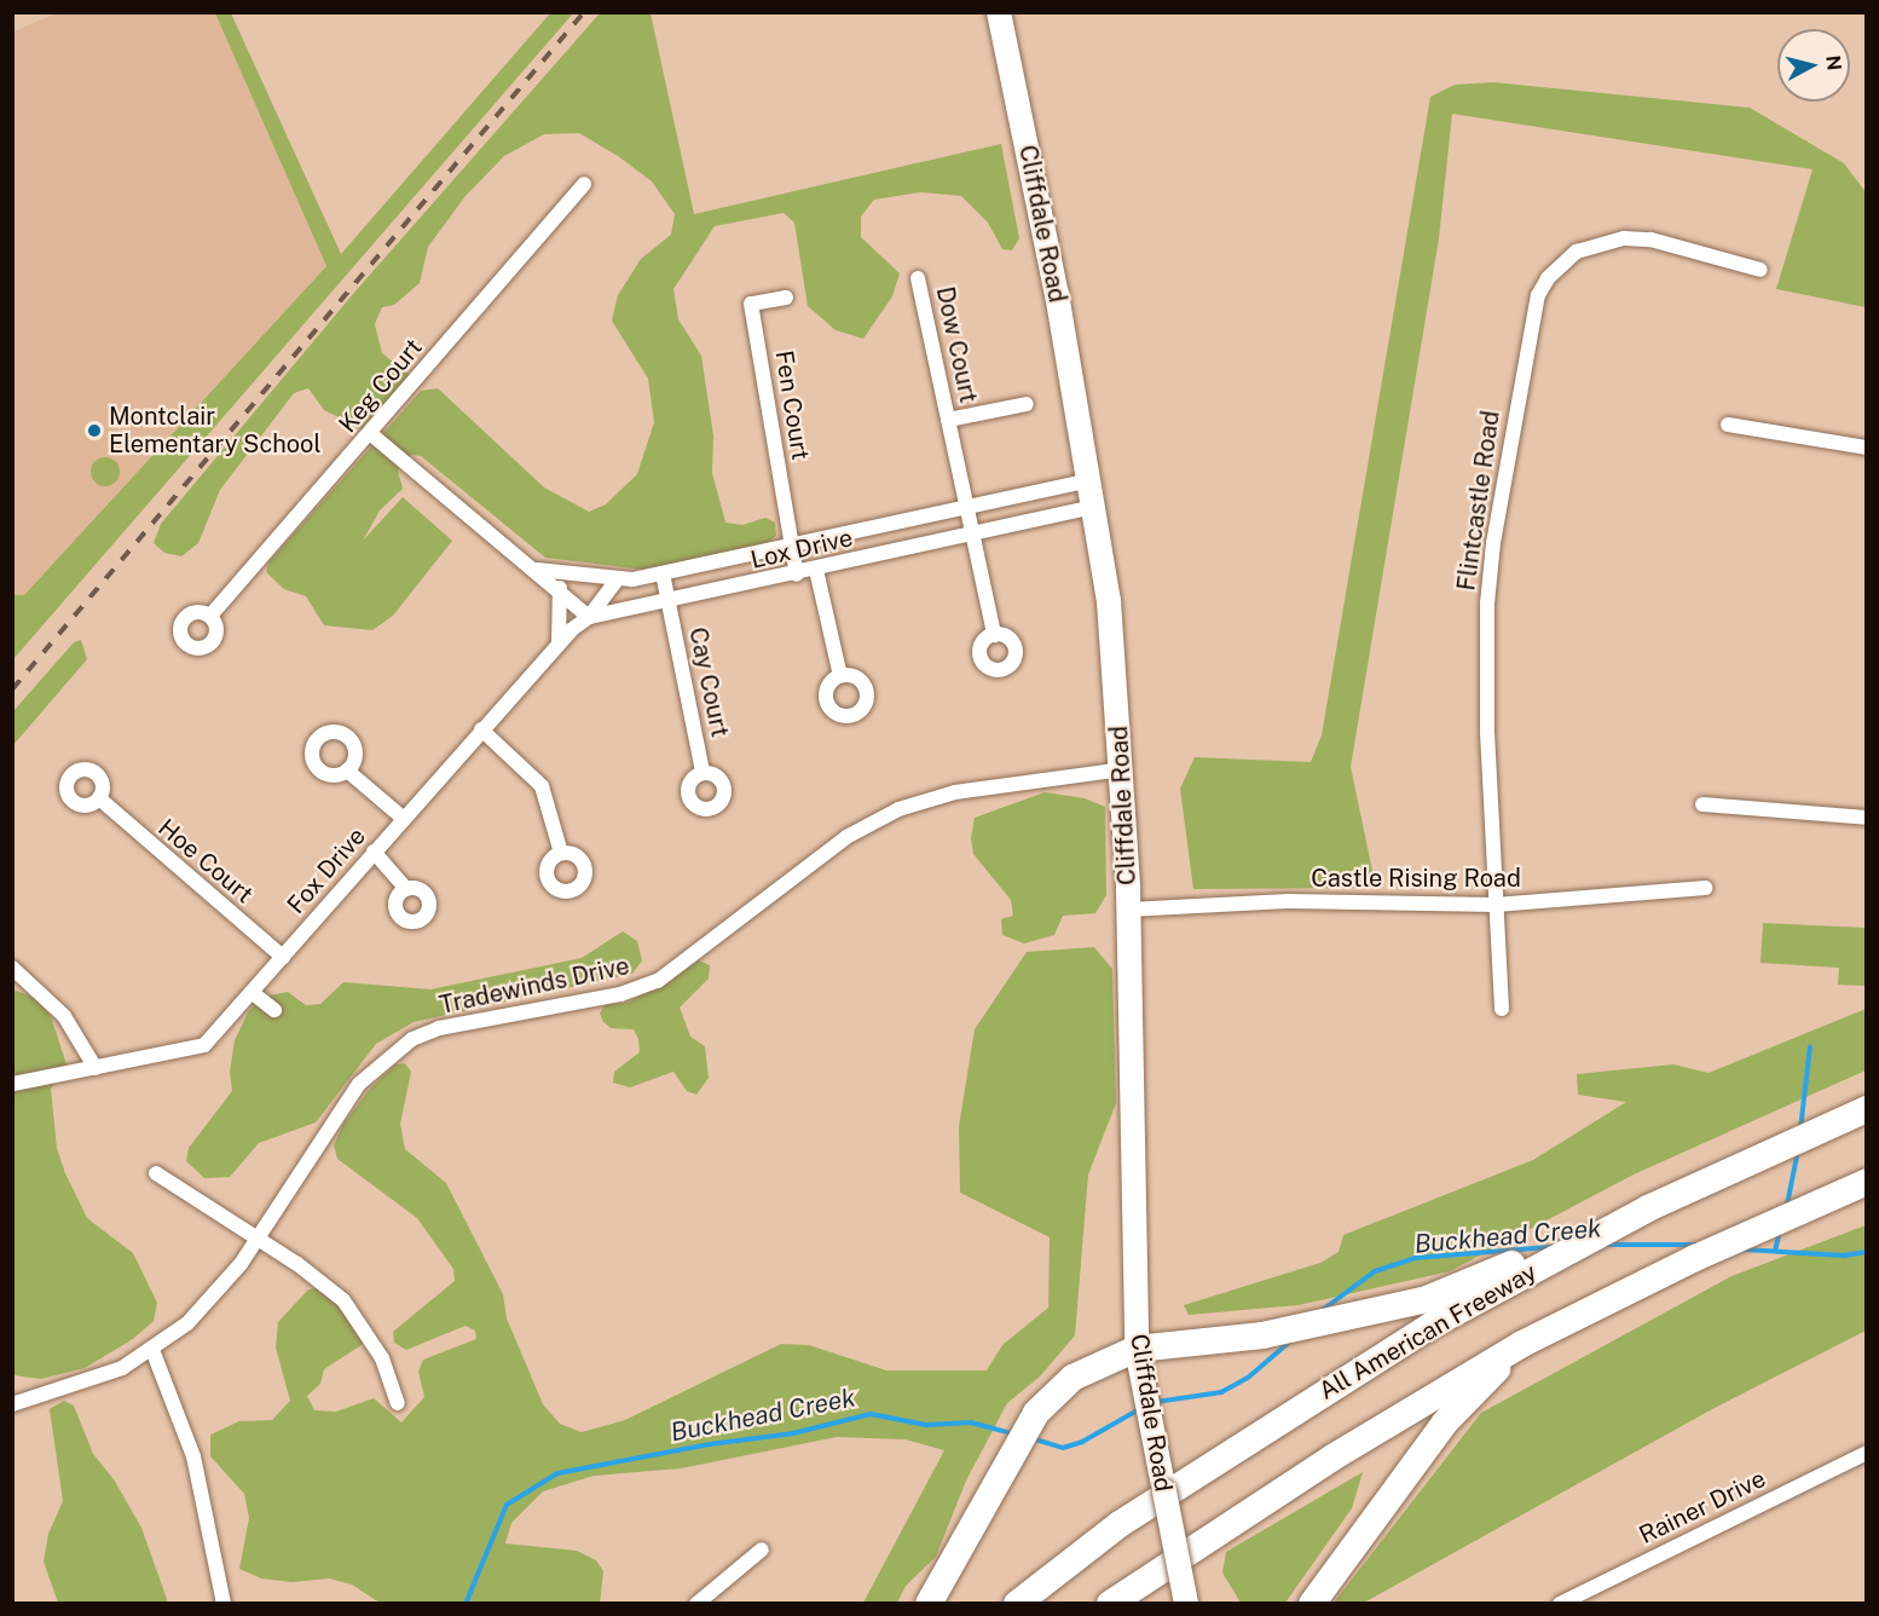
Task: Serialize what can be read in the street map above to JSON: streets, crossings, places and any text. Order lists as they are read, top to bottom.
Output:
{
  "streets": {
    "highway": ["All American Freeway"],
    "main road": ["Cliffdale Road"],
    "street": [
      "Dow Court",
      "Keg Court",
      "Fen Court",
      "Flintcastle Road",
      "Lox Drive",
      "Cay Court",
      "Hoe Court",
      "Fox Drive",
      "Castle Rising Road",
      "Tradewinds Drive",
      "Rainer Drive"
    ]
  },
  "crossings": [
    ["Cliffdale Road", "Lox Drive"],
    ["Cliffdale Road", "Castle Rising Road"],
    ["Cliffdale Road", "Tradewinds Drive"],
    ["Dow Court", "Lox Drive"],
    ["Fen Court", "Lox Drive"],
    ["Flintcastle Road", "Castle Rising Road"],
    ["Lox Drive", "Cay Court"],
    ["Lox Drive", "Fox Drive"],
    ["Hoe Court", "Fox Drive"]
  ],
  "water": ["Buckhead Creek"],
  "places": ["Montclair Elementary School"],
  "north": "right"
}
